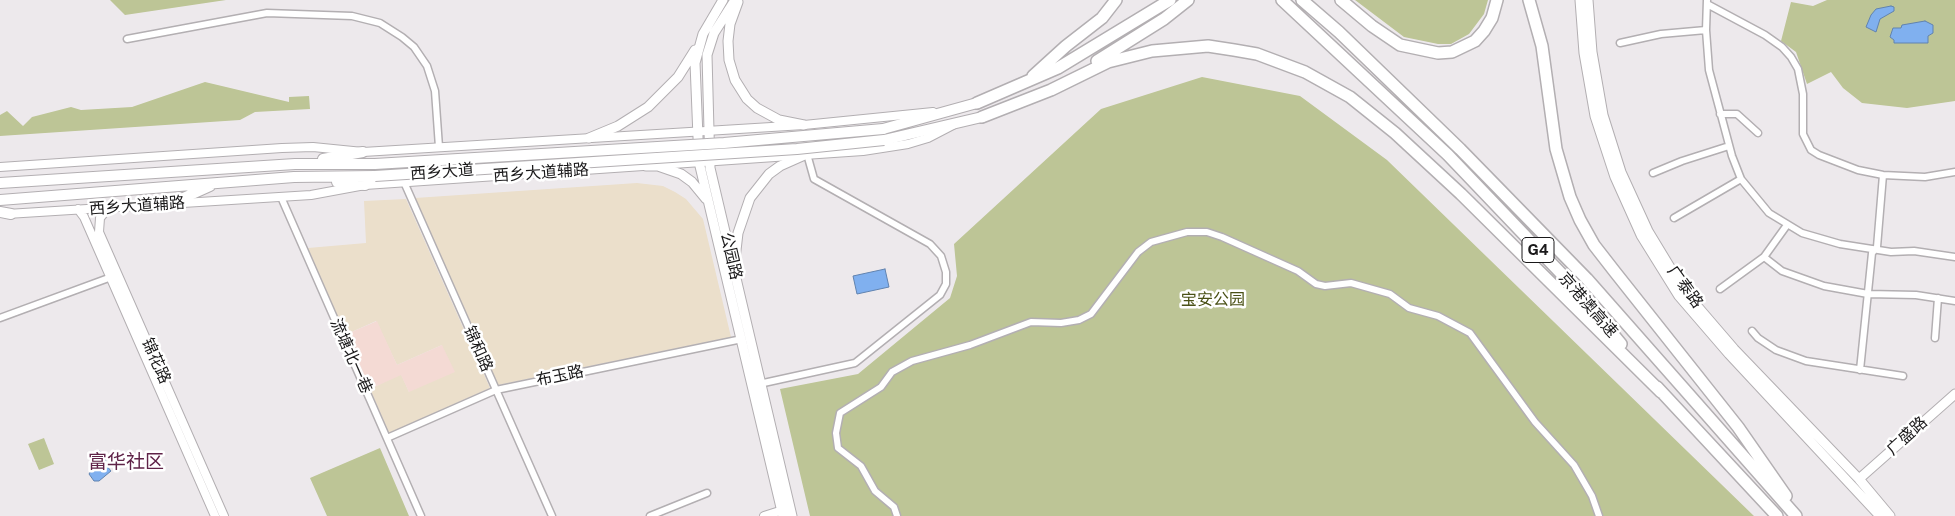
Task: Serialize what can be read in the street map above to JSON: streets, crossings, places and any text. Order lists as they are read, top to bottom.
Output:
{
  "streets": {
    "highway": ["G4", "京港澳高速"],
    "main road": [
      "西乡大道",
      "公园路",
      "广泰路",
      "广盛路"
    ],
    "street": [
      "西乡大道辅路",
      "锦和路",
      "流塘北一巷",
      "锦花路",
      "布玉路"
    ]
  },
  "crossings": [
    ["西乡大道辅路", "公园路"],
    ["西乡大道辅路", "锦和路"],
    ["西乡大道辅路", "流塘北一巷"],
    ["西乡大道辅路", "锦花路"],
    ["公园路", "布玉路"],
    ["广泰路", "广盛路"],
    ["锦和路", "布玉路"],
    ["流塘北一巷", "布玉路"]
  ],
  "districts": ["富华社区"],
  "parks": ["宝安公园"]
}
